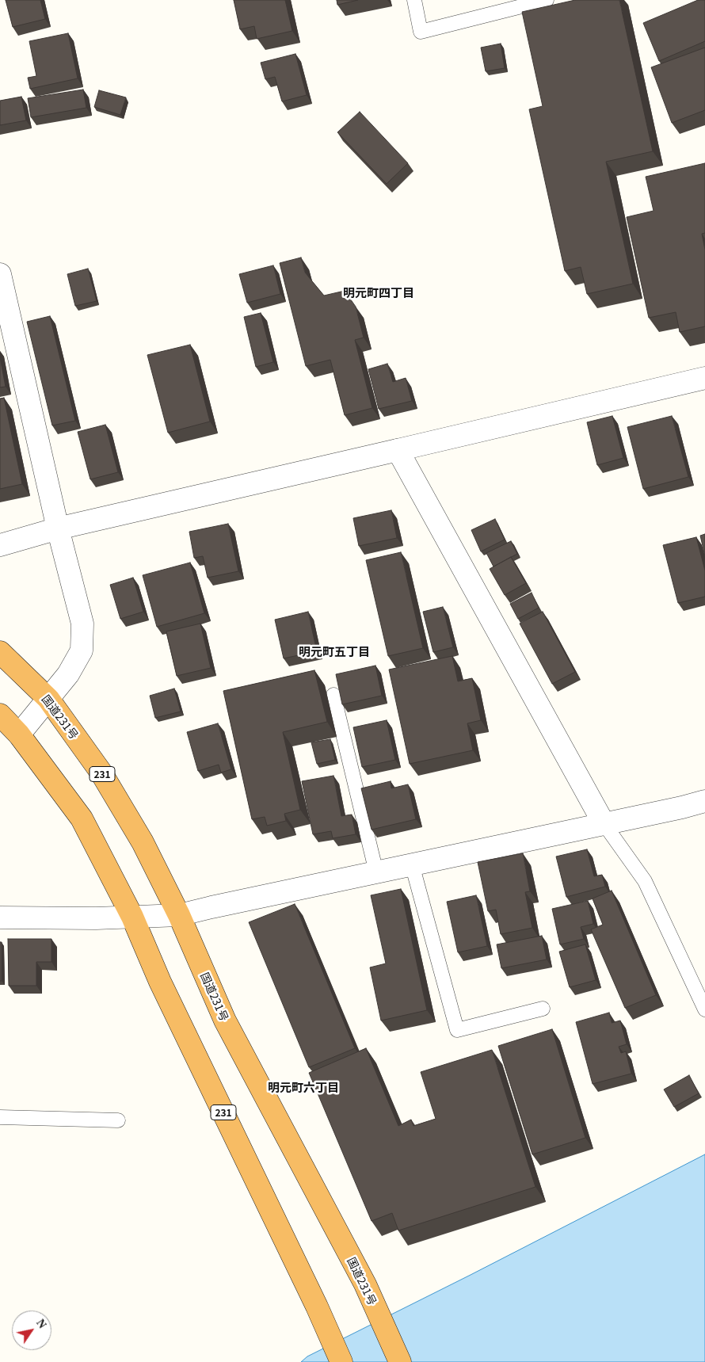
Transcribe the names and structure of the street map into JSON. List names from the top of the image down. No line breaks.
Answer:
{"streets":{"highway":["国道231号","231"]},"districts":["明元町四丁目","明元町五丁目","明元町六丁目"],"north":"top right"}
